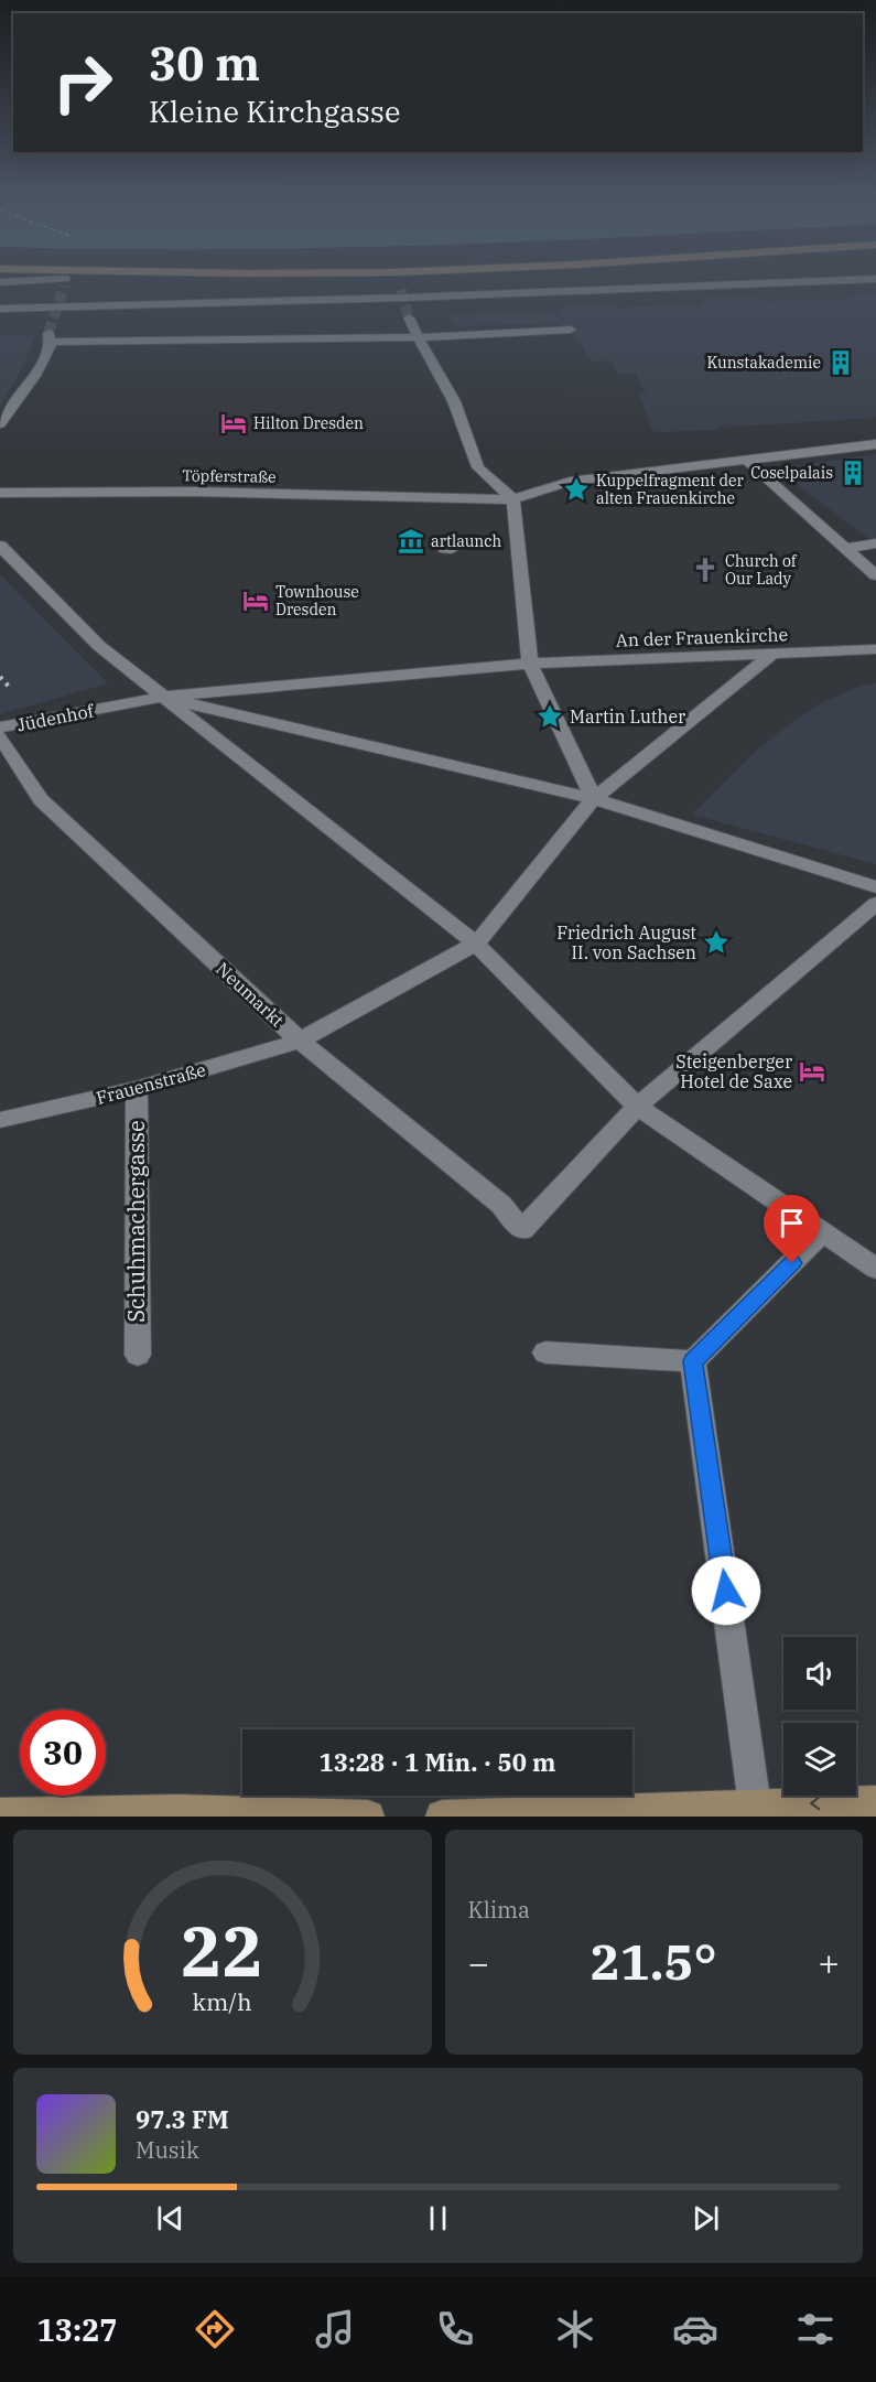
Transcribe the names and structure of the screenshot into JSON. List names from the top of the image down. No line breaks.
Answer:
{"streets":{"street":["Töpferstraße","An der Frauenkirche","Jüdenhof","Neumarkt","Frauenstraße","Schuhmachergasse"]},"crossings":[["An der Frauenkirche","Jüdenhof"],["Neumarkt","Frauenstraße"],["Frauenstraße","Schuhmachergasse"]],"places":{"building":["Kunstakademie","Coselpalais"],"hotel":["Hilton Dresden","Townhouse Dresden","Steigenberger Hotel de Saxe"],"place":["Kuppelfragment der alten Frauenkirche","Martin Luther","Friedrich August II. von Sachsen"],"museum":["artlaunch"],"church":["Church of Our Lady"]},"page":{"turn":["30 m","Kleine Kirchgasse"],"limit":"30","trip":"13:28 · 1 Min. · 50 m","tile":"Klima","heat":["−","21.5°","+"],"song":["97.3 FM","Musik"],"tabs":"13:27","gauge":["22","km/h"]}}
